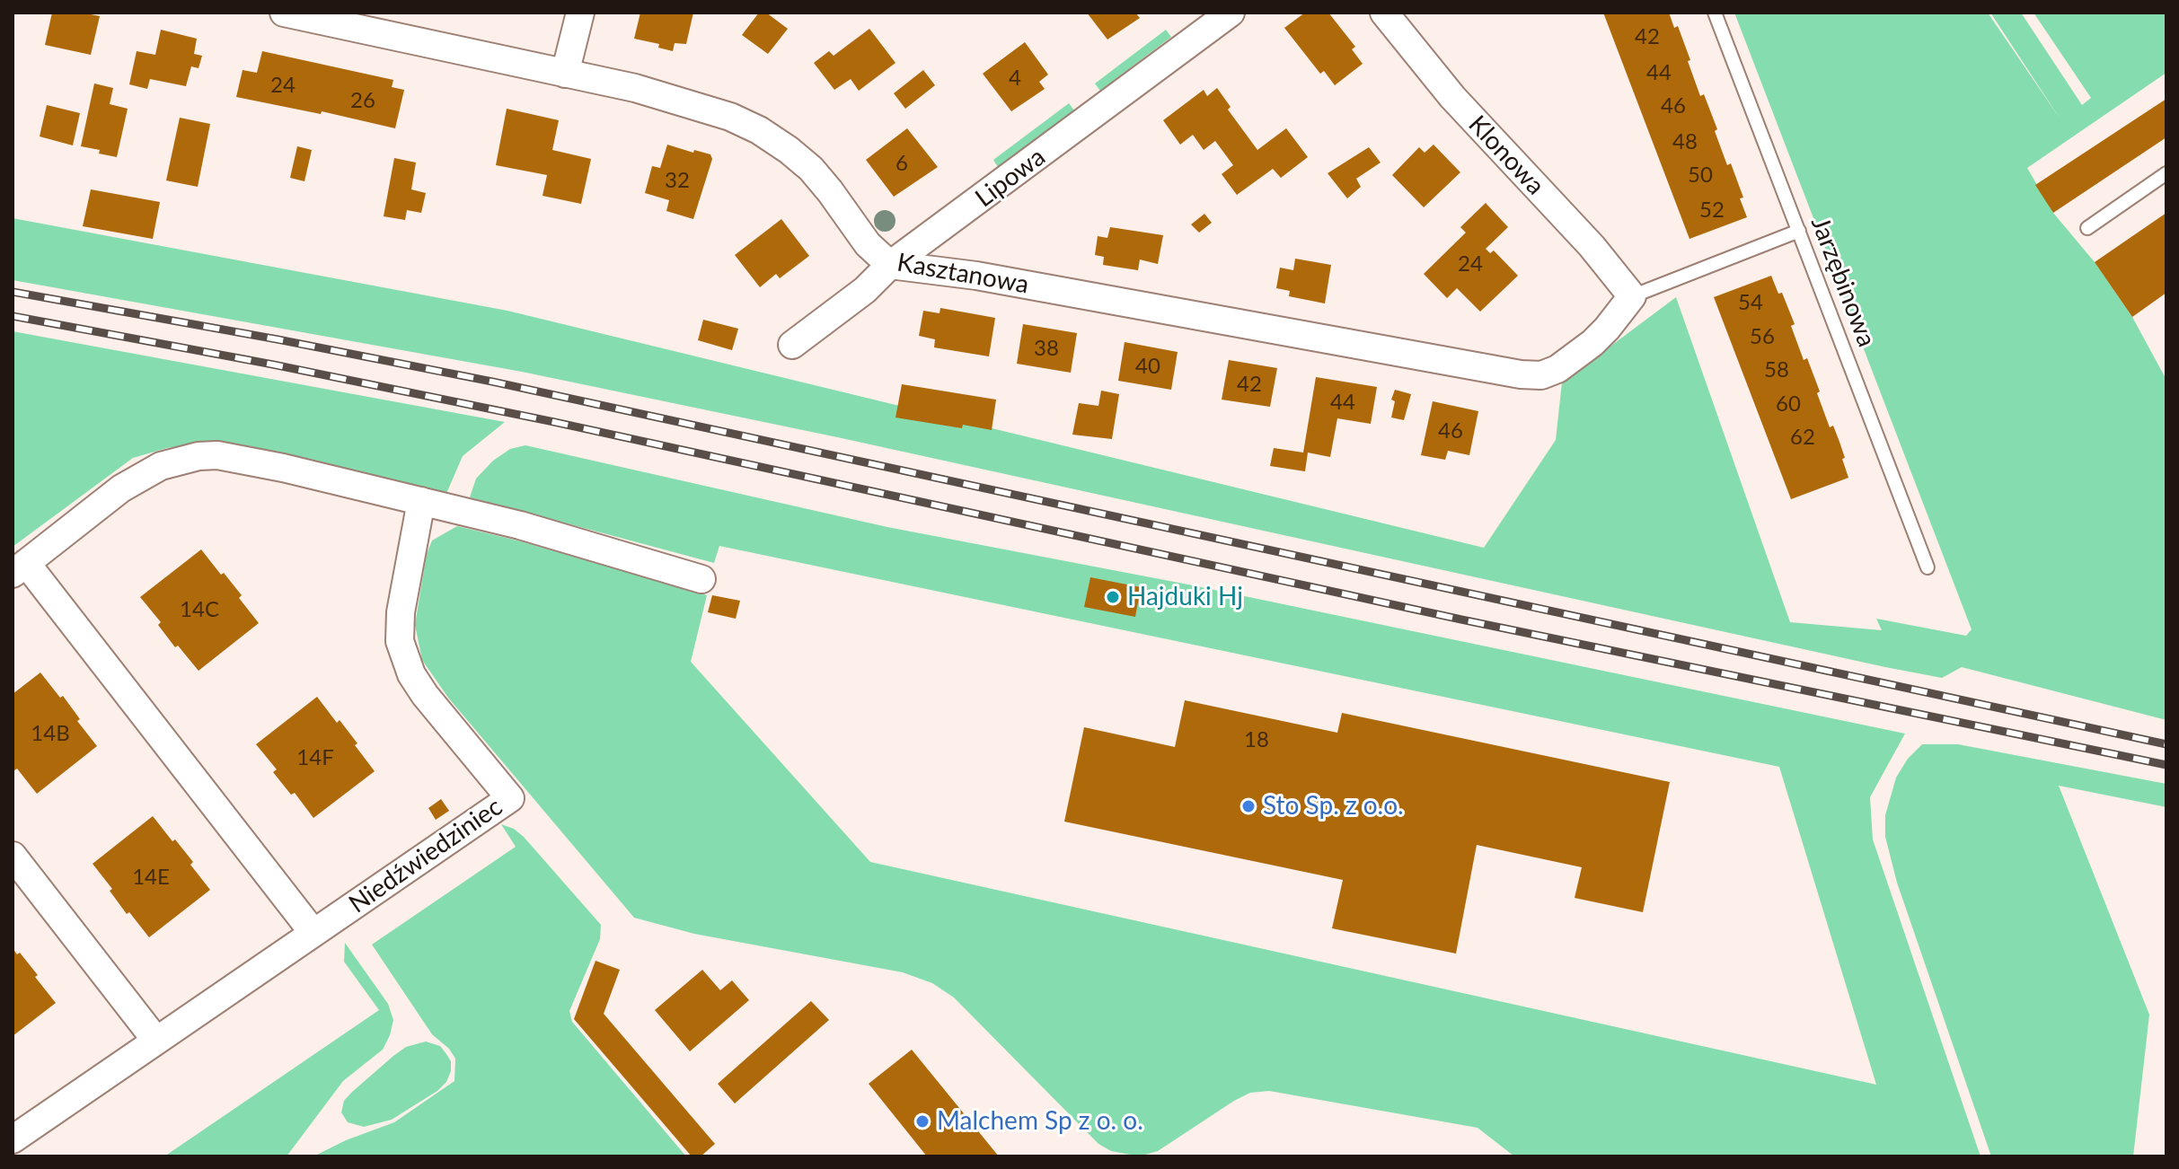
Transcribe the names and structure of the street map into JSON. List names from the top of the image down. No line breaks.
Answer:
{"streets":{"street":["Klonowa","Lipowa","Kasztanowa","Niedźwiedziniec"],"lane":["Jarzębinowa"]},"crossings":[["Klonowa","Kasztanowa"],["Lipowa","Kasztanowa"]],"places":["Hajduki Hj","Sto Sp. z o.o.","Malchem Sp z o. o."],"house_numbers":["42","44","4","24","26","46","48","6","50","32","52","24","54","56","38","40","58","42","44","60","46","62","14C","14B","18","14F","14E"]}
